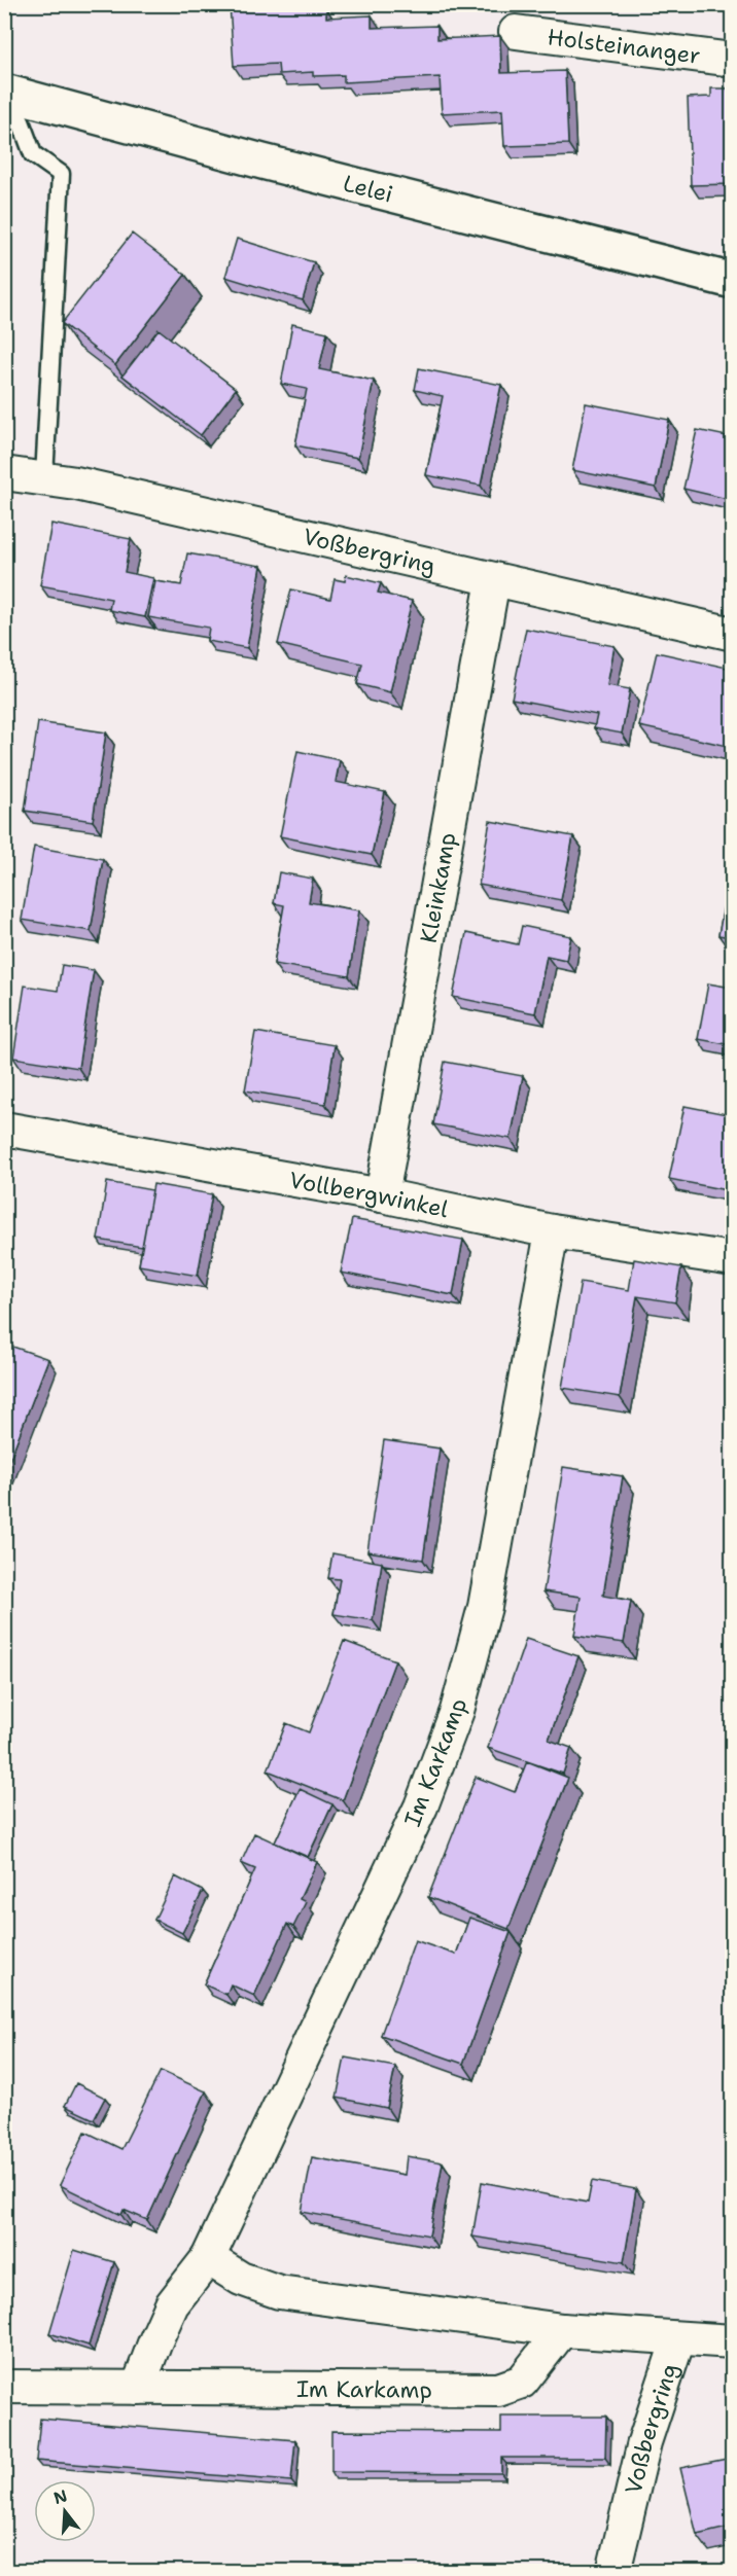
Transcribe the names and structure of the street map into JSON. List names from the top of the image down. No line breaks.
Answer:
{"streets":{"street":["Holsteinanger","Lelei","Voßbergring","Kleinkamp","Vollbergwinkel","Im Karkamp"]},"crossings":[["Voßbergring","Kleinkamp"],["Kleinkamp","Vollbergwinkel"],["Vollbergwinkel","Im Karkamp"]],"north":"top"}
